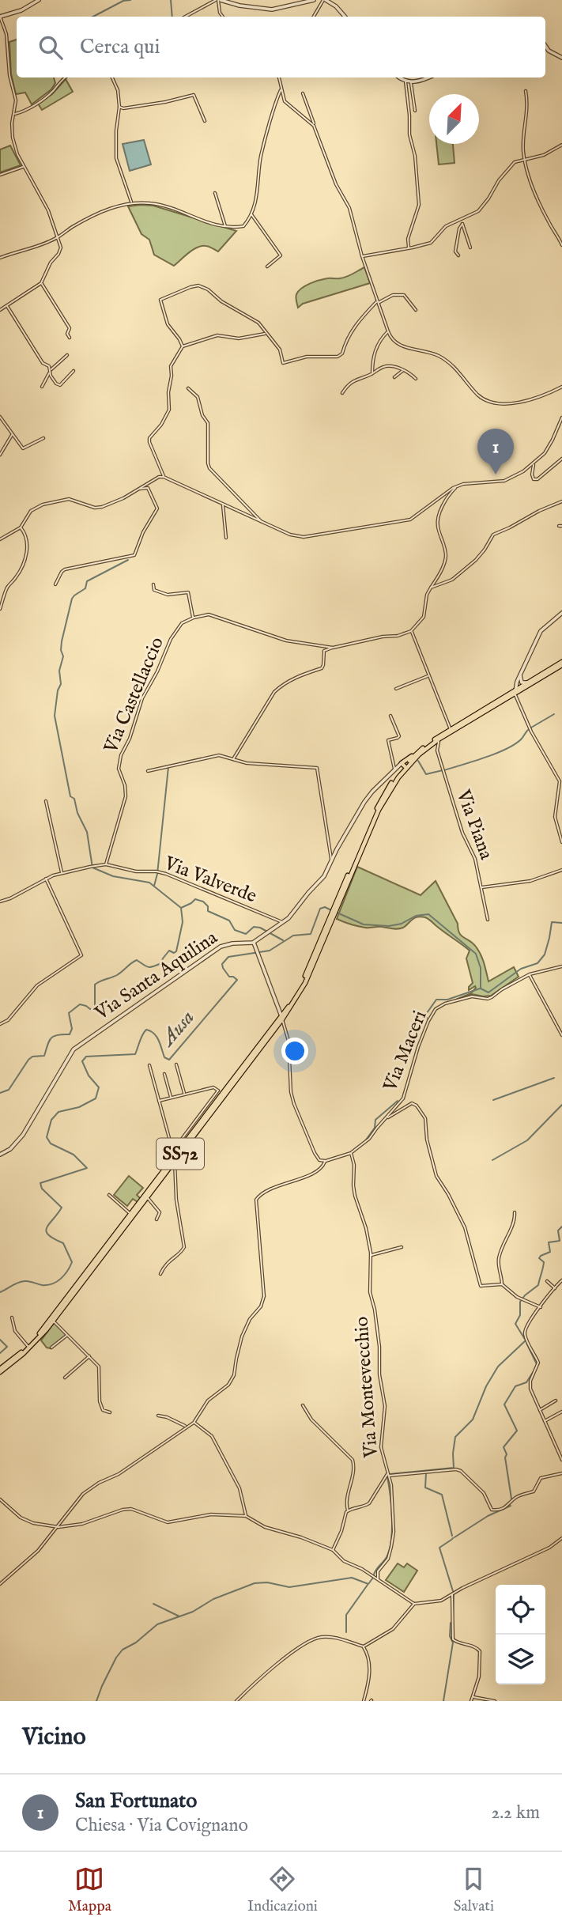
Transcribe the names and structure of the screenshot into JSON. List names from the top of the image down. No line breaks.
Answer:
{"streets":{"main road":["SS72"],"street":["Via Castellaccio","Via Piana","Via Valverde","Via Santa Aquilina","Via Maceri","Via Montevecchio"]},"crossings":[["Via Castellaccio","Via Valverde"],["Via Piana","SS72"],["Via Valverde","Via Santa Aquilina"],["Via Santa Aquilina","SS72"],["Via Maceri","Via Montevecchio"]],"water":["Ausa"],"north":"top right","page":{"search":"Cerca qui","pins":"1","heading":"Vicino","list":[{"mark":"1","name":"San Fortunato","note":"Chiesa · Via Covignano","value":"2.2 km"}],"nav":["Mappa","Indicazioni","Salvati"]}}
